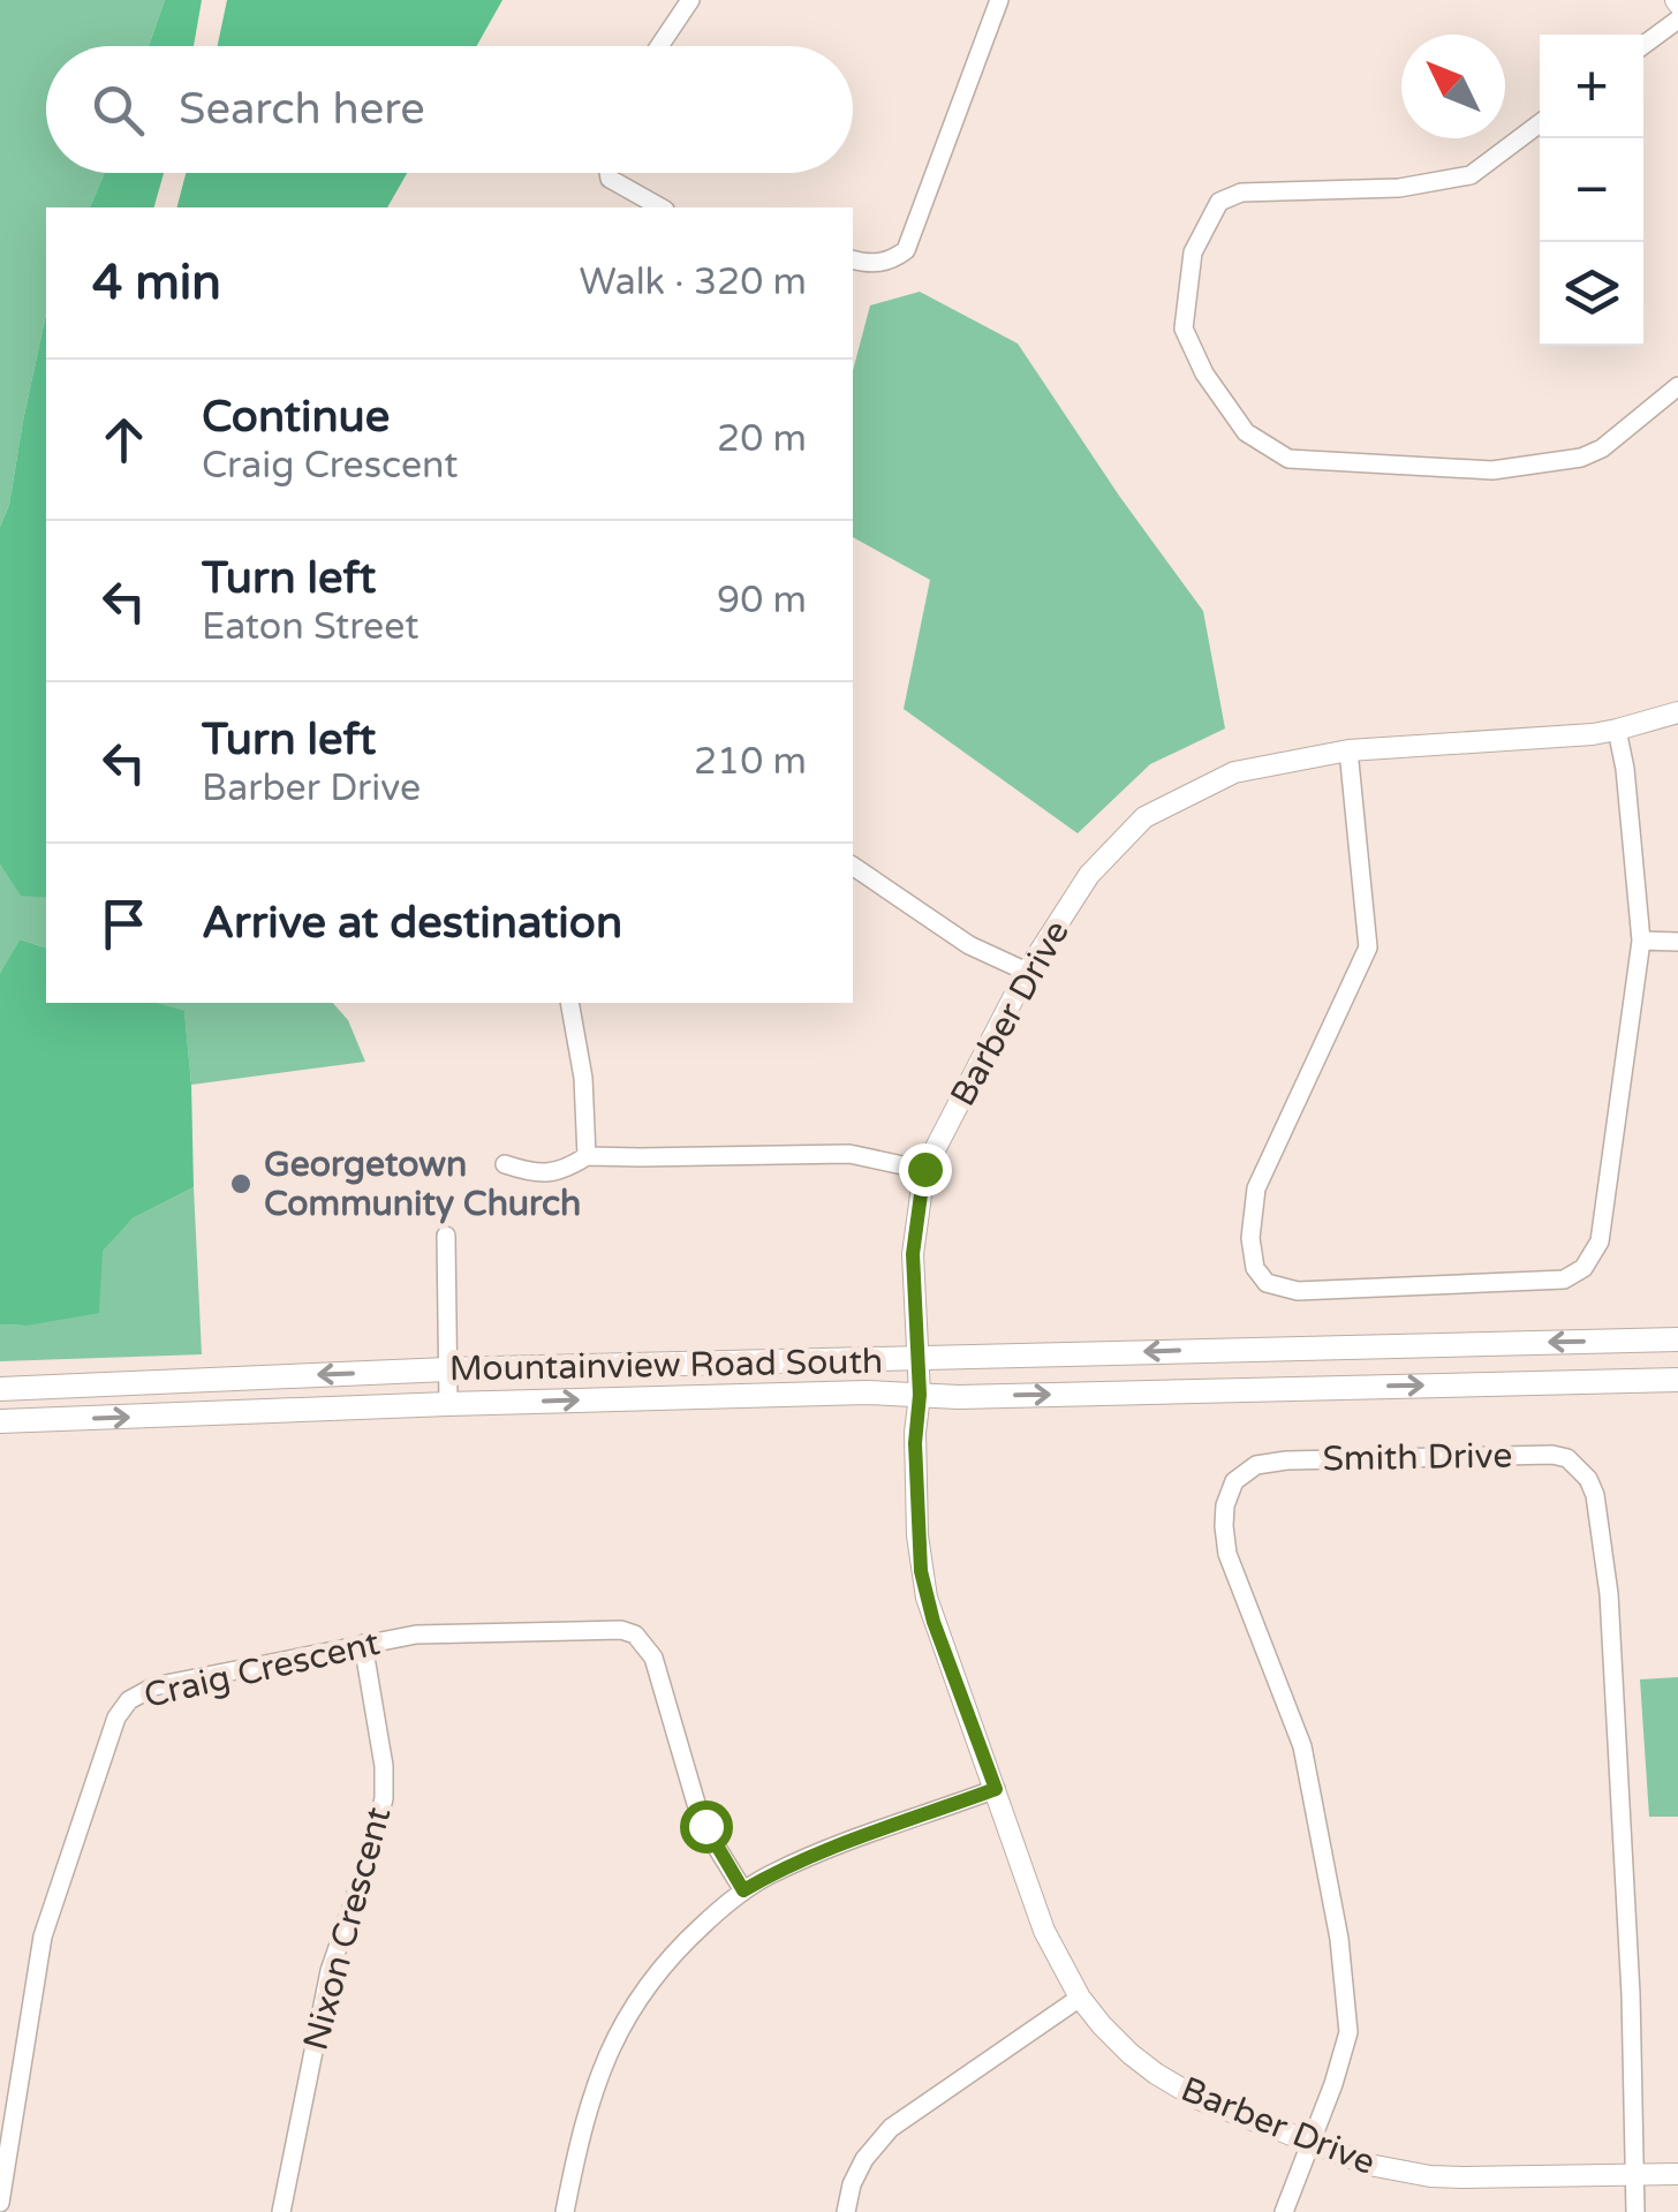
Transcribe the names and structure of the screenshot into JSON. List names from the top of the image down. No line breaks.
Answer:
{"streets":{"main road":["Mountainview Road South"],"street":["Barber Drive","Smith Drive","Craig Crescent","Nixon Crescent"]},"crossings":[["Barber Drive","Mountainview Road South"],["Barber Drive","Smith Drive"],["Craig Crescent","Nixon Crescent"]],"places":["Georgetown Community Church"],"north":"top left","page":{"map_buttons":["+","−"],"search":"Search here","heading":["4 min","Walk · 320 m"],"list":[["Continue","Craig Crescent","20 m"],["Turn left","Eaton Street","90 m"],["Turn left","Barber Drive","210 m"],"Arrive at destination"]}}
